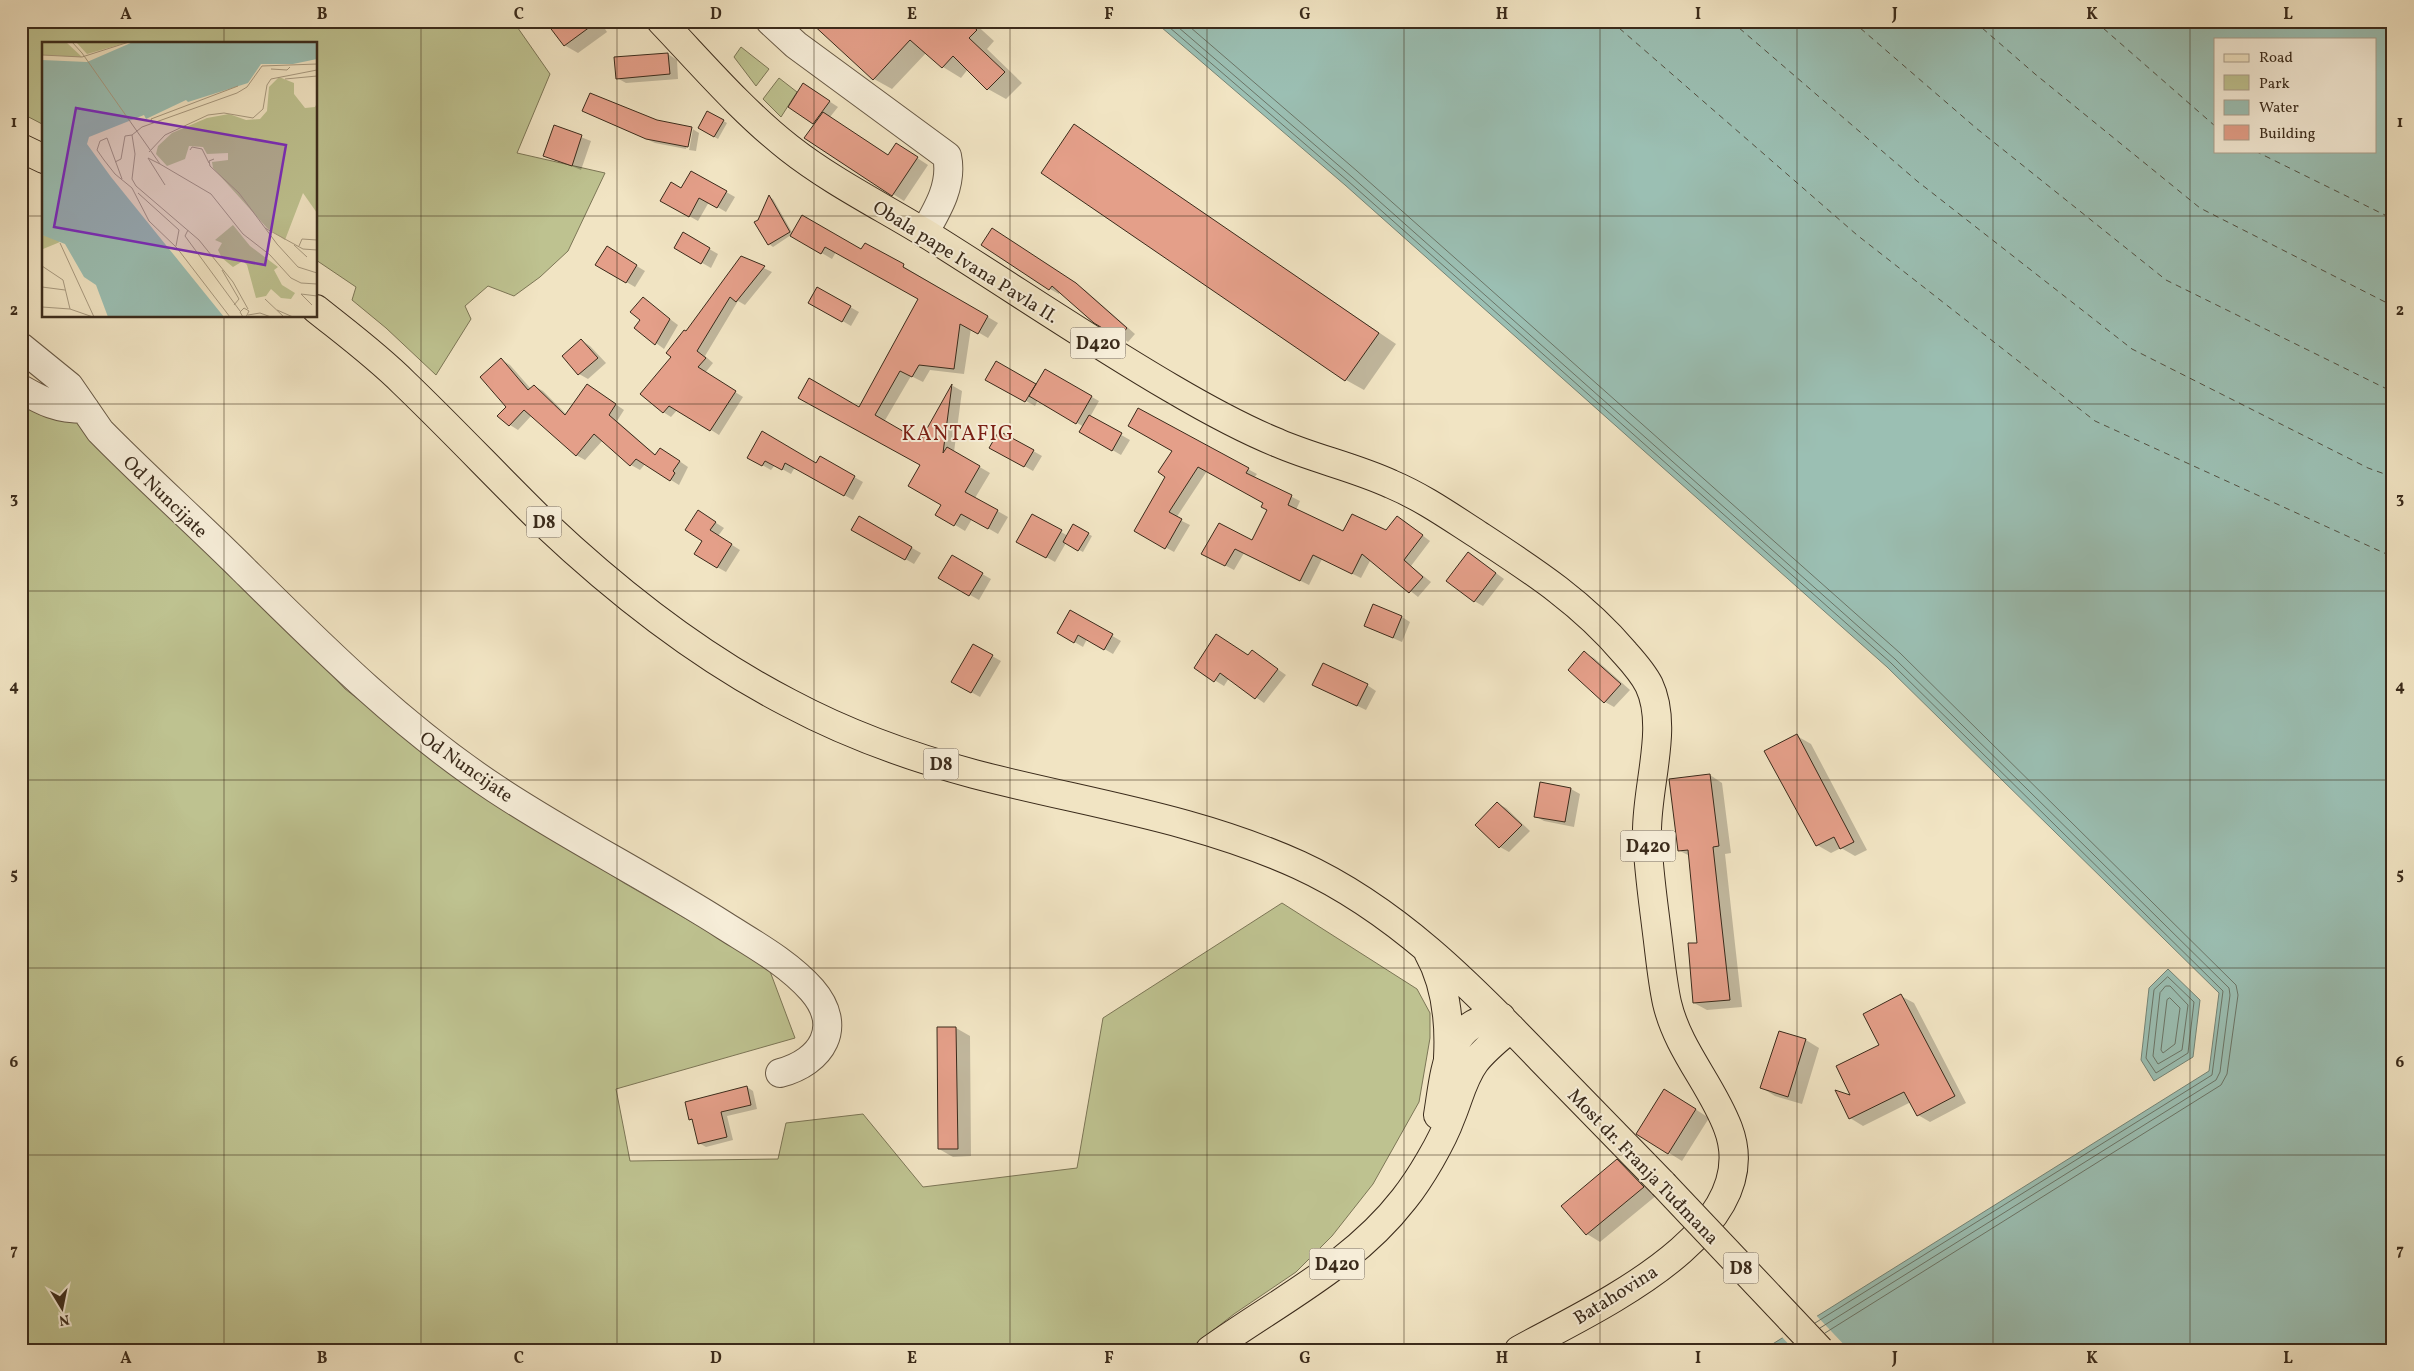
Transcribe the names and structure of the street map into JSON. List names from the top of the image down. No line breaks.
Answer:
{"streets":{"main road":["Obala pape Ivana Pavla II.","D420","D8","Most dr. Franja Tuđmana","Batahovina"],"street":["Od Nuncijate"]},"crossings":[["Obala pape Ivana Pavla II.","Batahovina"],["D420","D8"],["D420","Most dr. Franja Tuđmana"],["D8","Most dr. Franja Tuđmana"]],"districts":["KANTAFIG"],"legend":["Road","Park","Water","Building"],"north":"bottom","grid":{"columns":["A","B","C","D","E","F","G","H","I","J","K","L"],"rows":["1","2","3","4","5","6","7"]}}
